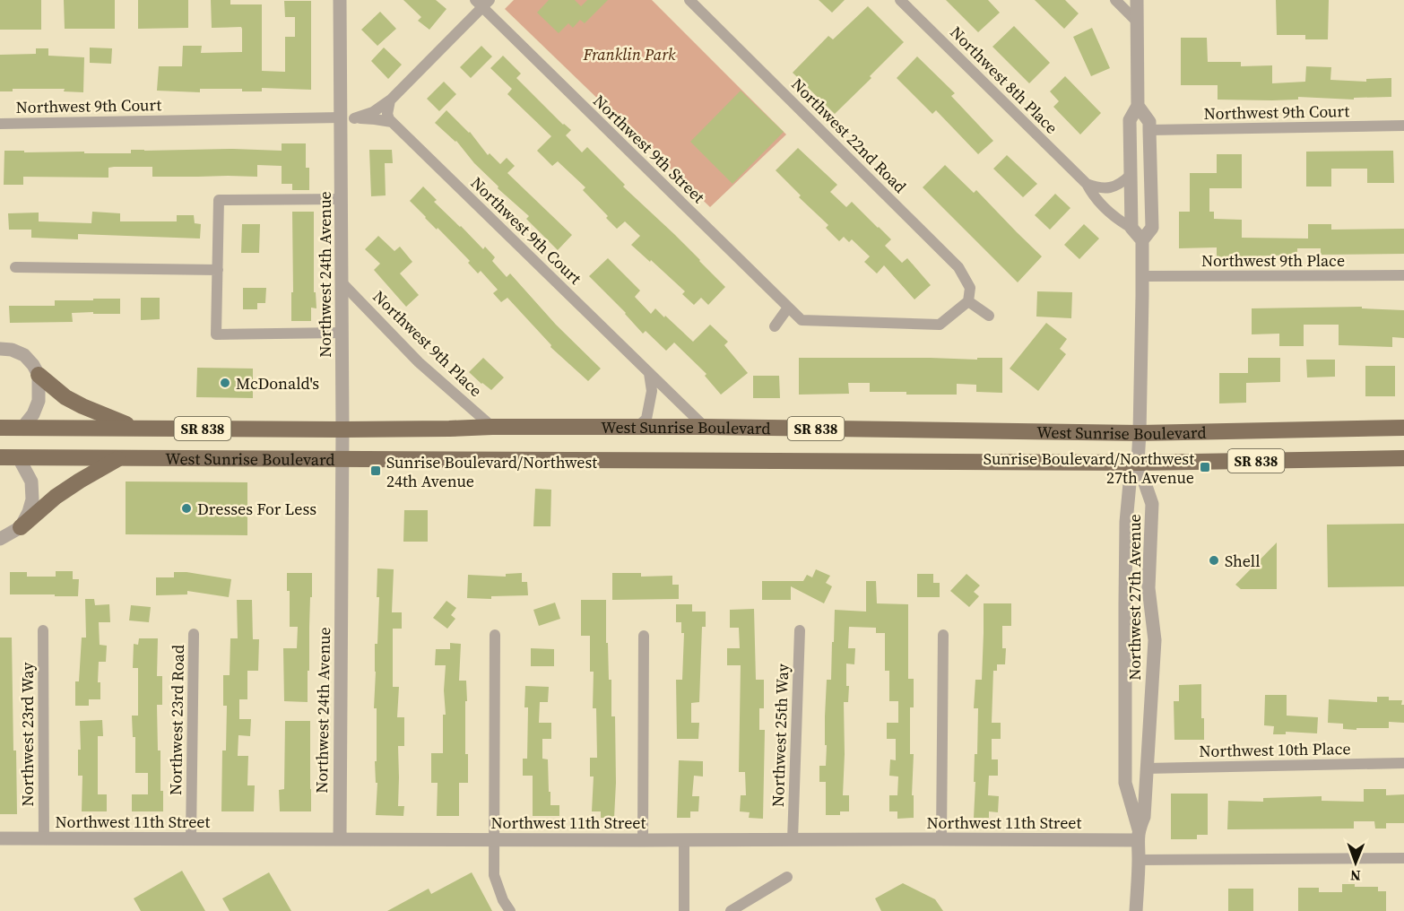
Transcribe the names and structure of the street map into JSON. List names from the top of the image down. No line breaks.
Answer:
{"streets":{"main road":["West Sunrise Boulevard","SR 838"],"street":["Northwest 8th Place","Northwest 9th Court","Northwest 22nd Road","Northwest 9th Street","Northwest 9th Place","Northwest 24th Avenue","Northwest 27th Avenue","Northwest 23rd Road","Northwest 23rd Way","Northwest 25th Way","Northwest 10th Place","Northwest 11th Street"]},"crossings":[["Northwest 8th Place","Northwest 27th Avenue"],["Northwest 9th Court","Northwest 9th Street"],["Northwest 9th Court","Northwest 24th Avenue"],["Northwest 9th Court","West Sunrise Boulevard"],["Northwest 9th Court","Northwest 27th Avenue"],["Northwest 22nd Road","Northwest 9th Street"],["Northwest 9th Place","Northwest 24th Avenue"],["Northwest 9th Place","West Sunrise Boulevard"],["Northwest 9th Place","Northwest 27th Avenue"],["Northwest 24th Avenue","West Sunrise Boulevard"],["Northwest 24th Avenue","Northwest 11th Street"],["West Sunrise Boulevard","Northwest 27th Avenue"],["Northwest 27th Avenue","Northwest 10th Place"],["Northwest 27th Avenue","Northwest 11th Street"],["Northwest 23rd Road","Northwest 11th Street"],["Northwest 23rd Way","Northwest 11th Street"],["Northwest 25th Way","Northwest 11th Street"]],"parks":["Franklin Park"],"places":{"other":["McDonald's","Dresses For Less","Shell"],"transit":["Sunrise Boulevard/Northwest 27th Avenue","Sunrise Boulevard/Northwest 24th Avenue"]},"north":"bottom"}
